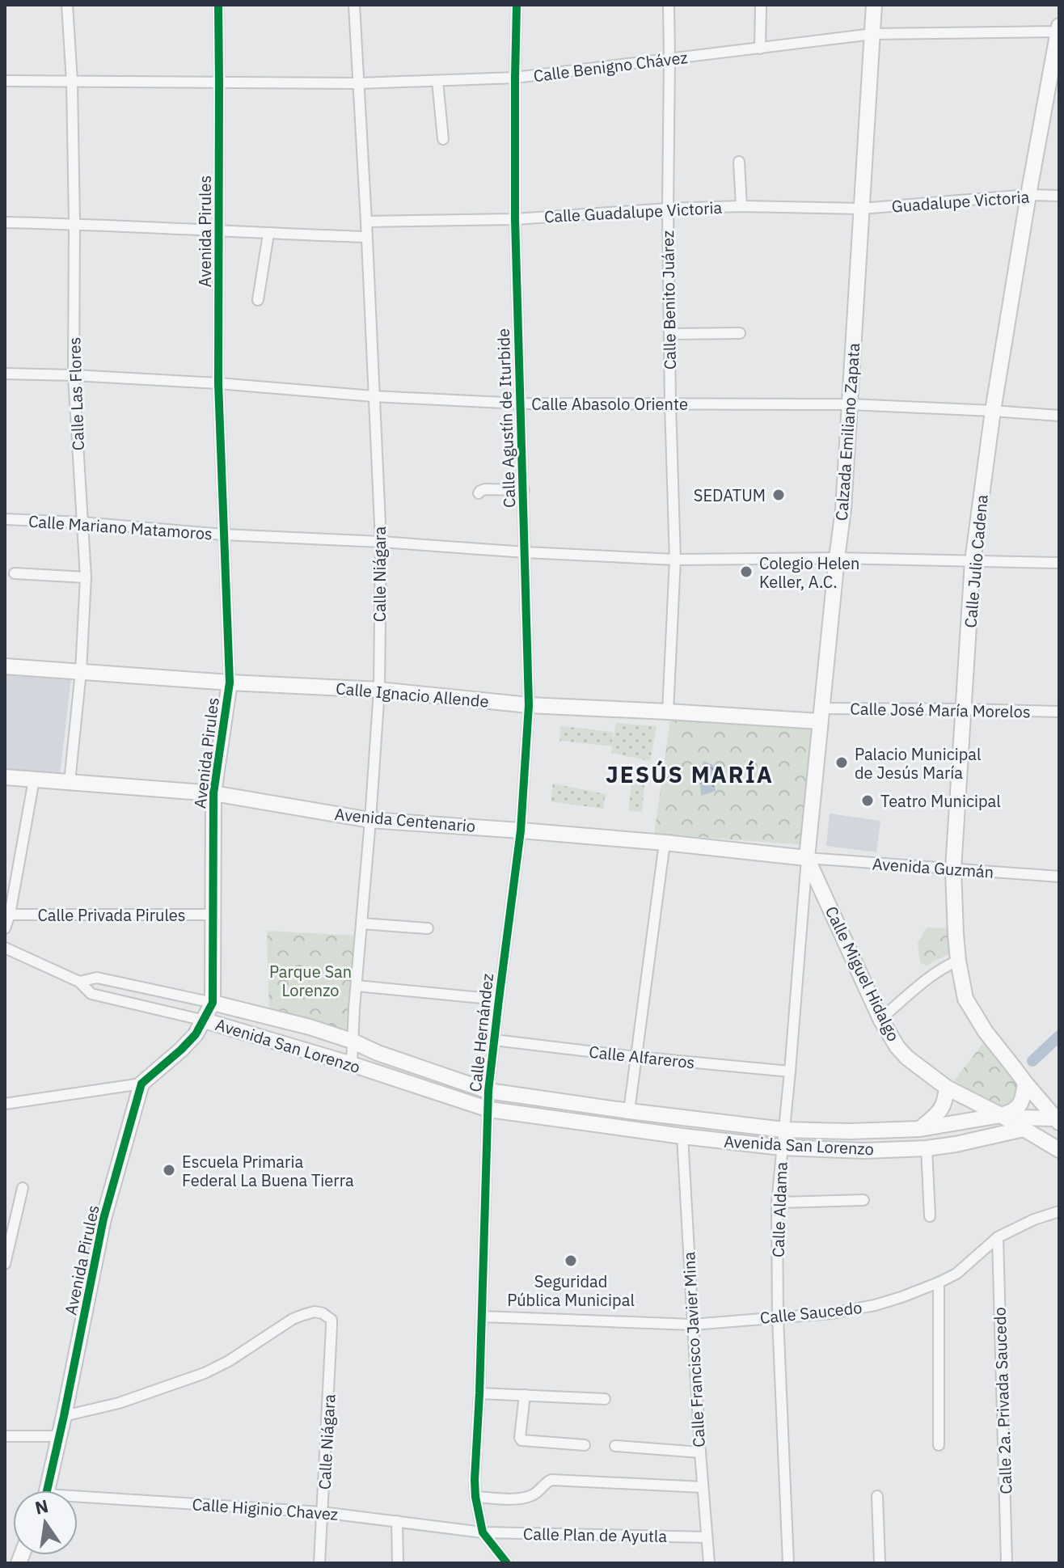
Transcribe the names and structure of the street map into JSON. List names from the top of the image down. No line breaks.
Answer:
{"streets":{"street":["Calle Benigno Chávez","Guadalupe Victoria","Calle Guadalupe Victoria","Avenida Pirules","Calle Benito Juárez","Calle Las Flores","Calle Abasolo Oriente","Calle Agustín de Iturbide","Calzada Emiliano Zapata","Calle Mariano Matamoros","Calle Julio Cadena","Calle Niágara","Calle Ignacio Allende","Calle José María Morelos","Avenida Centenario","Avenida Guzmán","Calle Privada Pirules","Calle Miguel Hidalgo","Calle Hernández","Avenida San Lorenzo","Calle Alfareros","Calle Aldama","Calle Saucedo","Calle Francisco Javier Mina","Calle 2a. Privada Saucedo","Calle Higinio Chavez","Calle Plan de Ayutla"]},"crossings":[["Calle Benigno Chávez","Avenida Pirules"],["Calle Benigno Chávez","Calle Benito Juárez"],["Calle Benigno Chávez","Calle Las Flores"],["Calle Benigno Chávez","Calle Agustín de Iturbide"],["Calle Benigno Chávez","Calzada Emiliano Zapata"],["Calle Benigno Chávez","Calle Julio Cadena"],["Calle Benigno Chávez","Calle Niágara"],["Guadalupe Victoria","Calle Guadalupe Victoria"],["Guadalupe Victoria","Calzada Emiliano Zapata"],["Guadalupe Victoria","Calle Julio Cadena"],["Calle Guadalupe Victoria","Calle Benito Juárez"],["Calle Guadalupe Victoria","Calle Agustín de Iturbide"],["Calle Guadalupe Victoria","Calzada Emiliano Zapata"],["Calle Guadalupe Victoria","Calle Niágara"],["Avenida Pirules","Calle Abasolo Oriente"],["Avenida Pirules","Calle Mariano Matamoros"],["Avenida Pirules","Calle Niágara"],["Avenida Pirules","Calle Ignacio Allende"],["Avenida Pirules","Avenida Centenario"],["Avenida Pirules","Calle Privada Pirules"],["Avenida Pirules","Avenida San Lorenzo"],["Calle Benito Juárez","Calle Abasolo Oriente"],["Calle Benito Juárez","Calle Mariano Matamoros"],["Calle Benito Juárez","Calle Ignacio Allende"],["Calle Las Flores","Calle Abasolo Oriente"],["Calle Las Flores","Calle Mariano Matamoros"],["Calle Las Flores","Calle Ignacio Allende"],["Calle Las Flores","Avenida Centenario"],["Calle Abasolo Oriente","Calle Agustín de Iturbide"],["Calle Abasolo Oriente","Calzada Emiliano Zapata"],["Calle Abasolo Oriente","Calle Julio Cadena"],["Calle Abasolo Oriente","Calle Niágara"],["Calle Agustín de Iturbide","Calle Mariano Matamoros"],["Calle Agustín de Iturbide","Calle Ignacio Allende"],["Calle Agustín de Iturbide","Avenida Centenario"],["Calle Agustín de Iturbide","Calle Hernández"],["Calzada Emiliano Zapata","Calle Mariano Matamoros"],["Calzada Emiliano Zapata","Calle Ignacio Allende"],["Calzada Emiliano Zapata","Calle José María Morelos"],["Calzada Emiliano Zapata","Avenida Centenario"],["Calzada Emiliano Zapata","Avenida Guzmán"],["Calzada Emiliano Zapata","Calle Miguel Hidalgo"],["Calzada Emiliano Zapata","Calle Aldama"],["Calle Mariano Matamoros","Calle Julio Cadena"],["Calle Mariano Matamoros","Calle Niágara"],["Calle Julio Cadena","Calle José María Morelos"],["Calle Julio Cadena","Avenida Guzmán"],["Calle Julio Cadena","Avenida San Lorenzo"],["Calle Niágara","Calle Ignacio Allende"],["Calle Niágara","Avenida Centenario"],["Calle Niágara","Avenida San Lorenzo"],["Calle Niágara","Calle Higinio Chavez"],["Calle Ignacio Allende","Calle José María Morelos"],["Avenida Centenario","Avenida Guzmán"],["Avenida Centenario","Calle Miguel Hidalgo"],["Avenida Centenario","Calle Hernández"],["Avenida Centenario","Calle Aldama"],["Avenida Guzmán","Calle Miguel Hidalgo"],["Avenida Guzmán","Calle Aldama"],["Calle Miguel Hidalgo","Avenida San Lorenzo"],["Calle Miguel Hidalgo","Calle Aldama"],["Calle Hernández","Avenida San Lorenzo"],["Calle Hernández","Calle Alfareros"],["Calle Hernández","Calle Saucedo"],["Calle Hernández","Calle Higinio Chavez"],["Calle Hernández","Calle Plan de Ayutla"],["Avenida San Lorenzo","Calle Aldama"],["Avenida San Lorenzo","Calle Francisco Javier Mina"],["Calle Alfareros","Calle Aldama"],["Calle Aldama","Calle Saucedo"],["Calle Saucedo","Calle Francisco Javier Mina"],["Calle Saucedo","Calle 2a. Privada Saucedo"],["Calle Francisco Javier Mina","Calle Plan de Ayutla"],["Calle Higinio Chavez","Calle Plan de Ayutla"]],"districts":["JESÚS MARÍA"],"parks":["Parque San Lorenzo"],"places":["SEDATUM","Colegio Helen Keller, A.C.","Palacio Municipal de Jesús María","Teatro Municipal","Escuela Primaria Federal La Buena Tierra","Seguridad Pública Municipal"],"north":"top"}
